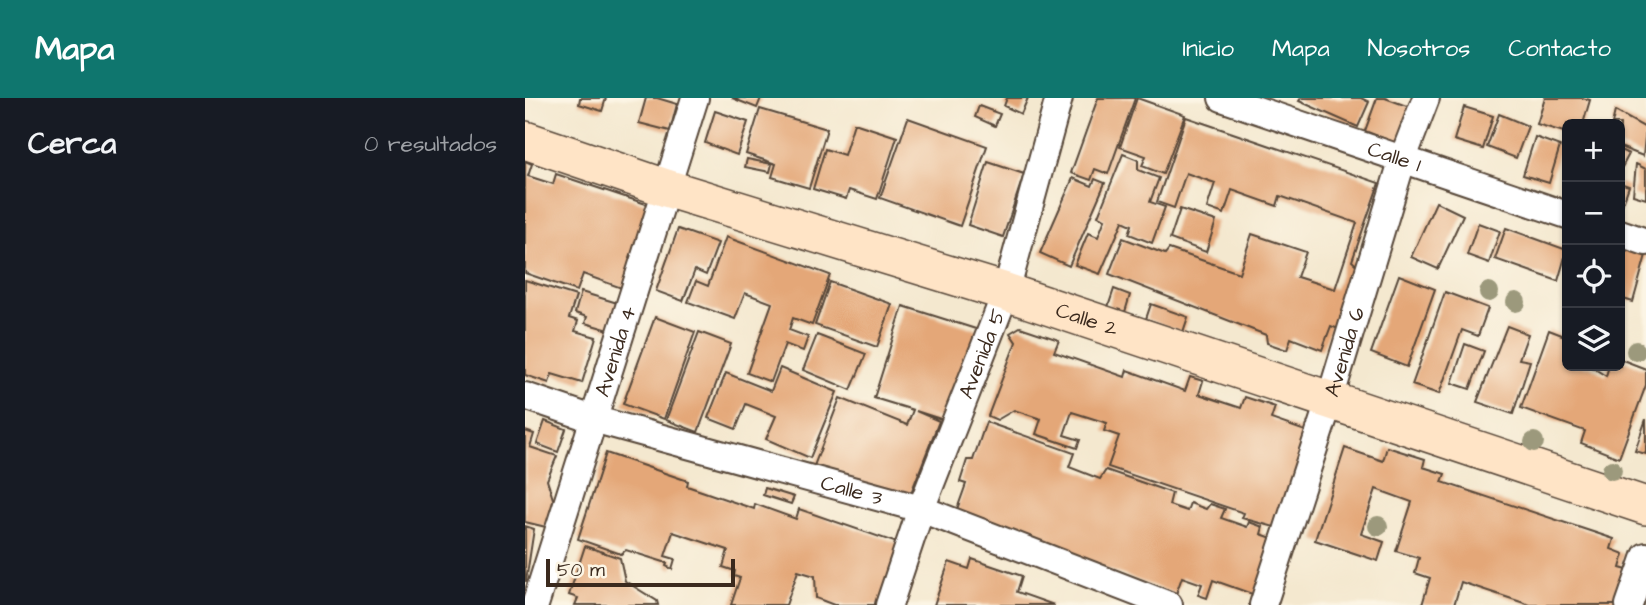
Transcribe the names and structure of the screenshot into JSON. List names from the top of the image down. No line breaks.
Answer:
{"streets":{"main road":["Calle 2"],"street":["Calle 1","Avenida 6","Avenida 4","Avenida 5","Calle 3"]},"crossings":[["Calle 1","Avenida 6"],["Calle 2","Avenida 6"],["Calle 2","Avenida 4"],["Calle 2","Avenida 5"],["Avenida 4","Calle 3"],["Avenida 5","Calle 3"]],"scale_bar":"50 m","page":{"header":"Mapa","nav":["Inicio","Mapa","Nosotros","Contacto"],"heading":["Cerca","0 resultados"],"map_buttons":["+","−"],"scale":"50 m"}}
